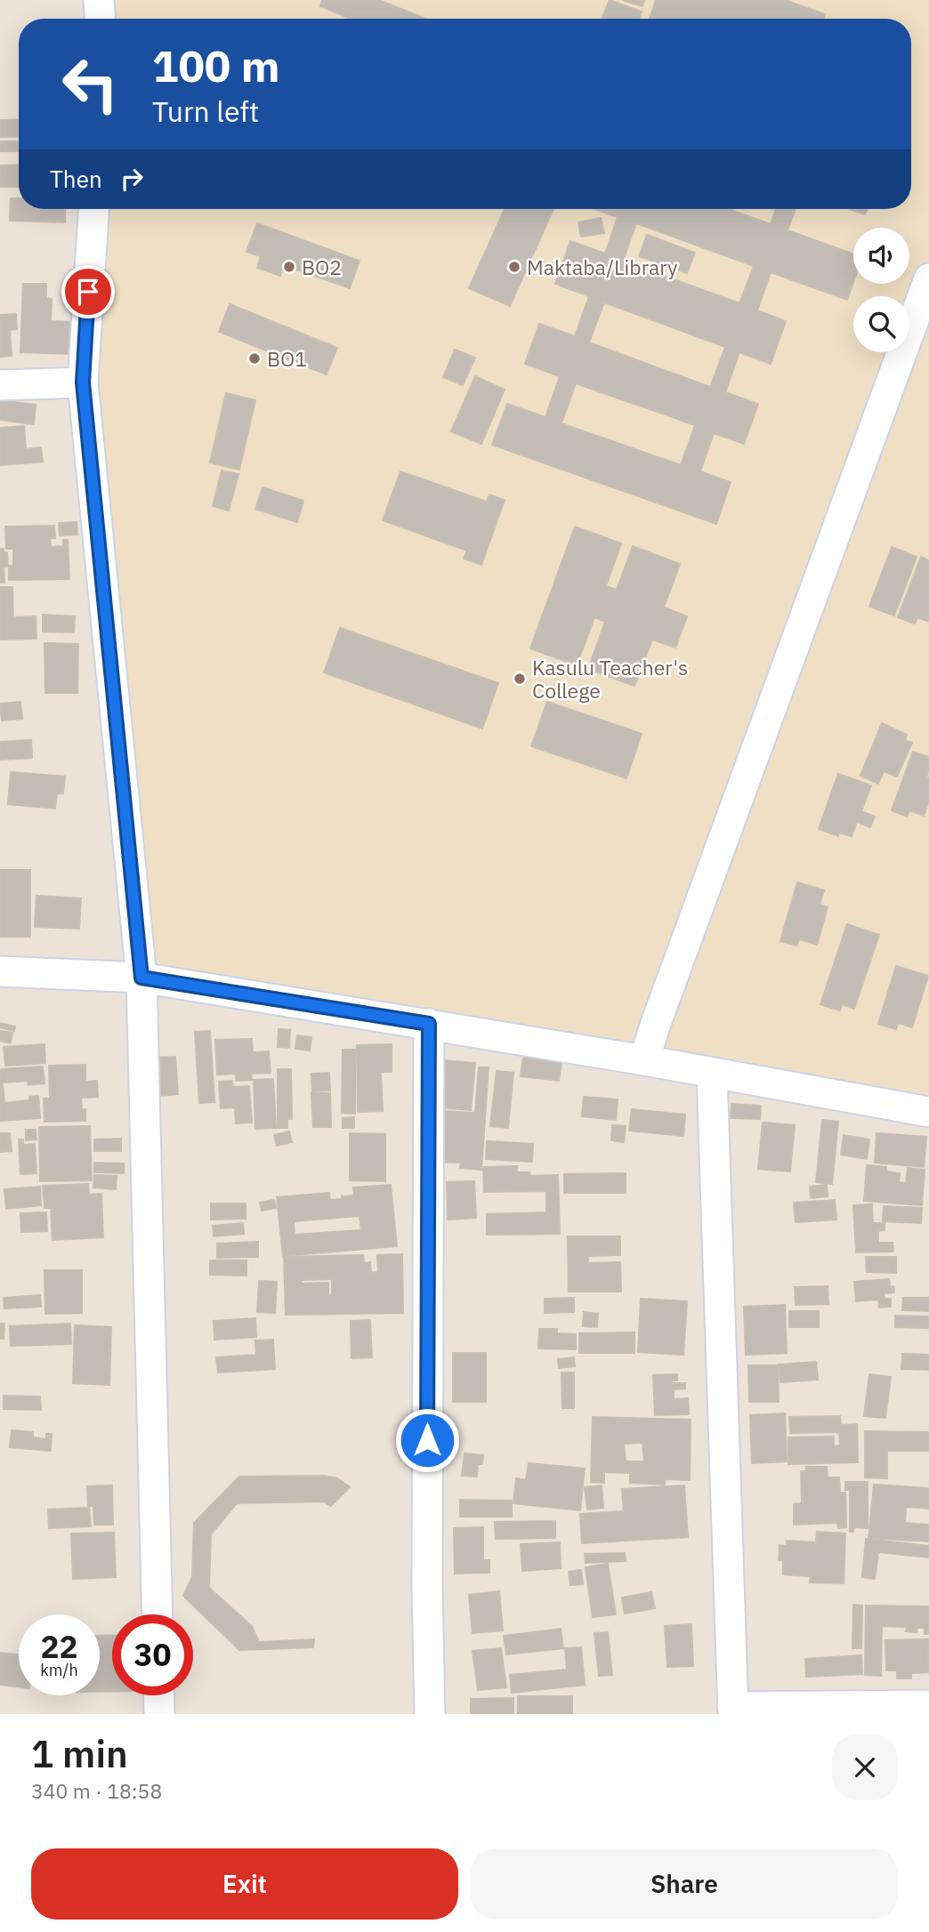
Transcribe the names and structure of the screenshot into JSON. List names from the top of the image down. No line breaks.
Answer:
{"places":["BO2","Maktaba/Library","BO1","Kasulu Teacher's College"],"page":{"turn":["100 m","Turn left"],"then":"Then","speed":"22 km/h","limit":"30","heading":["1 min","340 m · 18:58"],"buttons":["Exit","Share"]}}
